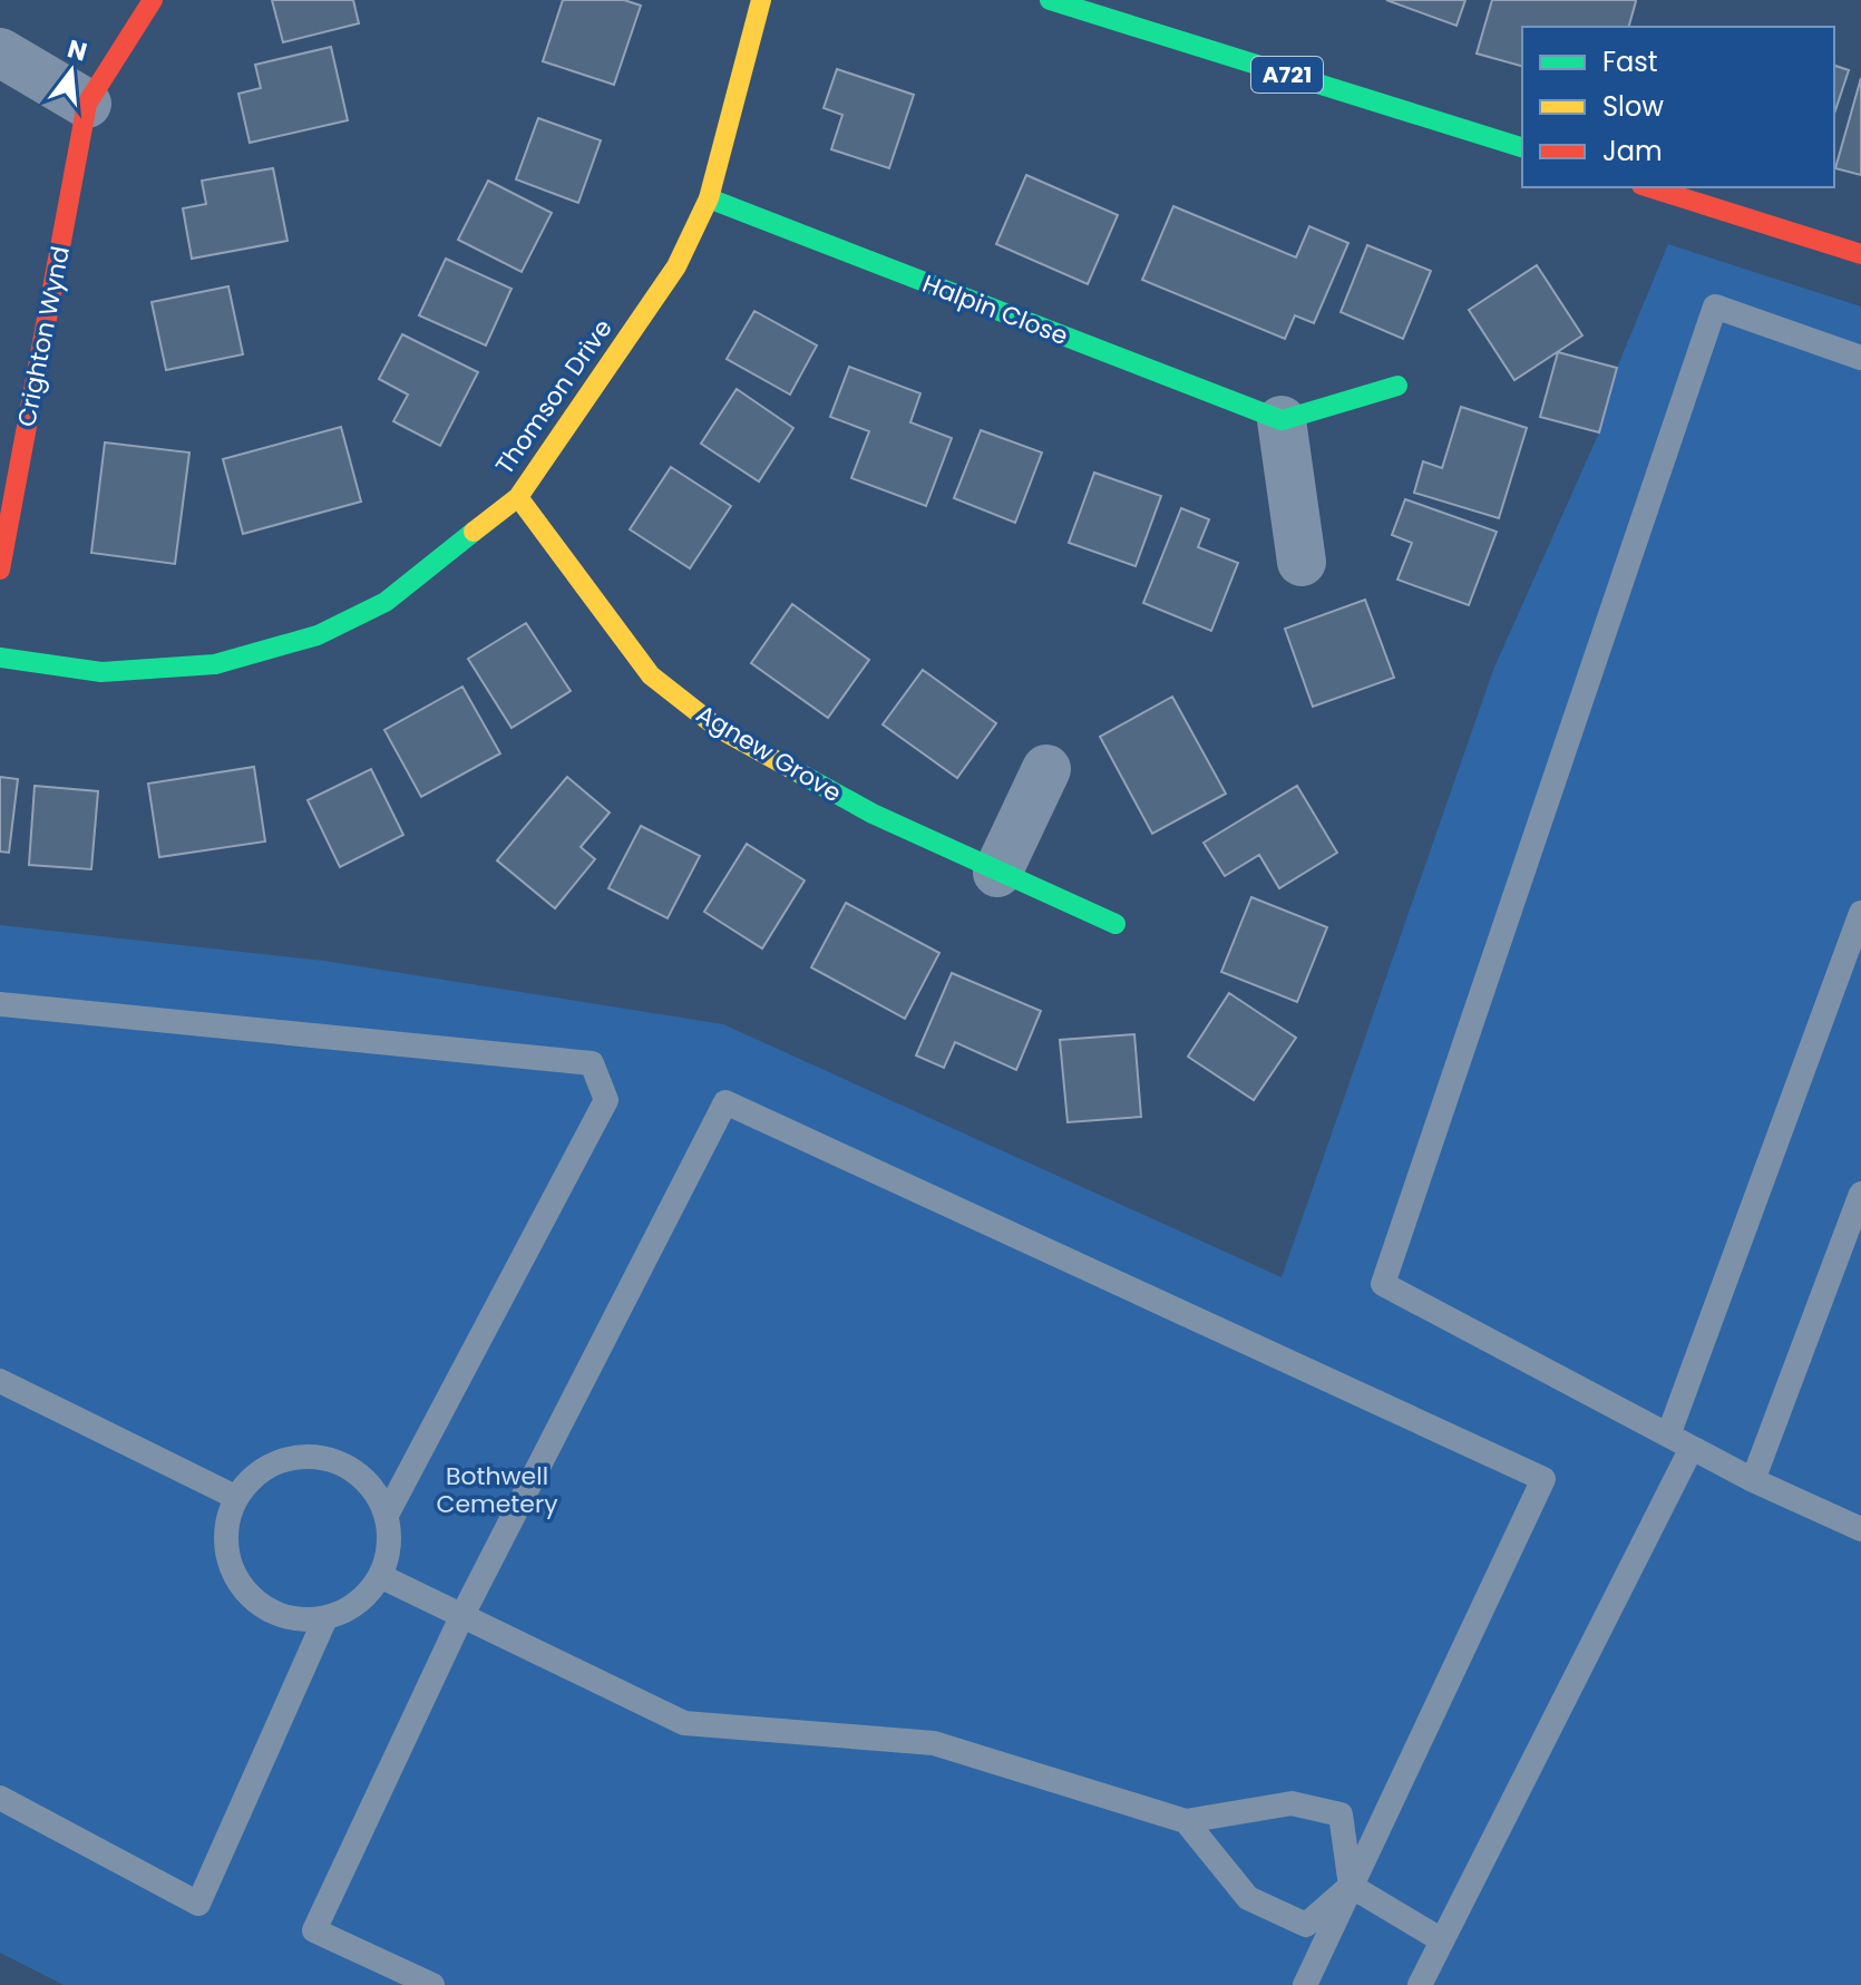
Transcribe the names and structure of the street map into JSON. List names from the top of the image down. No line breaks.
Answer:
{"streets":{"street":["A721","Halpin Close","Crighton Wynd","Thomson Drive","Agnew Grove"]},"crossings":[["Halpin Close","Thomson Drive"],["Thomson Drive","Agnew Grove"]],"parks":["Bothwell Cemetery"],"legend":["Fast","Slow","Jam"],"north":"top"}
